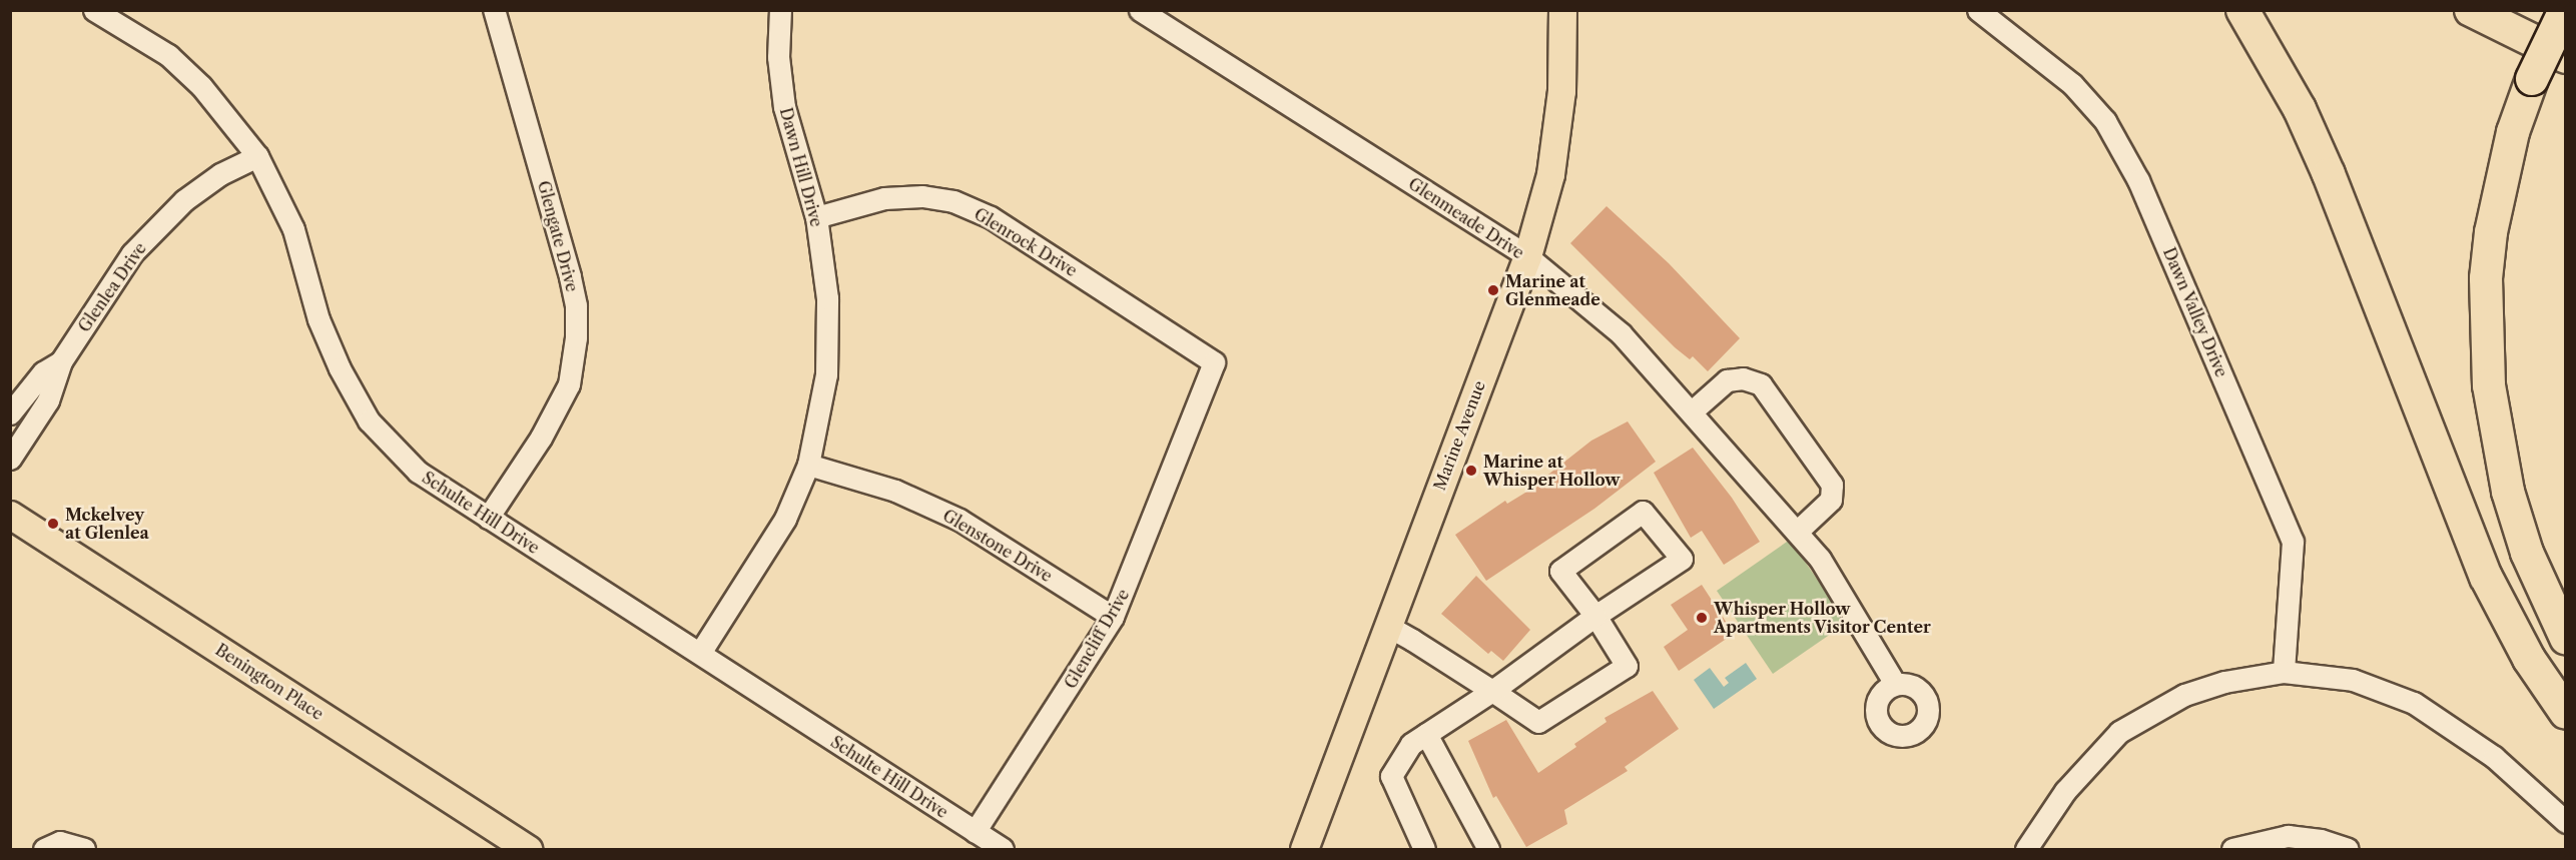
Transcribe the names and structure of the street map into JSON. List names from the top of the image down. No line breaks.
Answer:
{"streets":{"main road":["Marine Avenue","Benington Place"],"street":["Dawn Hill Drive","Glenmeade Drive","Glengate Drive","Glenrock Drive","Glenlea Drive","Dawn Valley Drive","Schulte Hill Drive","Glenstone Drive","Glencliff Drive"]},"crossings":[["Dawn Hill Drive","Glenrock Drive"],["Dawn Hill Drive","Schulte Hill Drive"],["Dawn Hill Drive","Glenstone Drive"],["Glenmeade Drive","Marine Avenue"],["Glengate Drive","Schulte Hill Drive"],["Glenrock Drive","Glencliff Drive"],["Glenlea Drive","Schulte Hill Drive"],["Schulte Hill Drive","Glencliff Drive"],["Glenstone Drive","Glencliff Drive"]],"places":["Marine at Glenmeade","Marine at Whisper Hollow","Mckelvey at Glenlea","Whisper Hollow Apartments Visitor Center"]}
